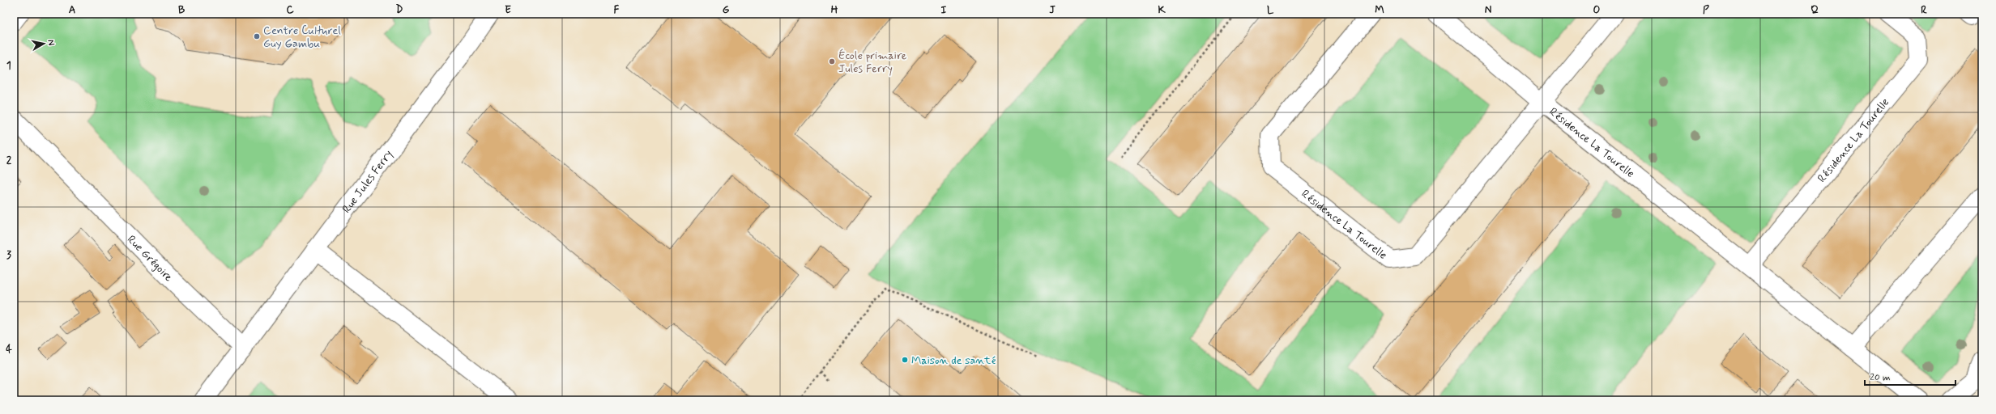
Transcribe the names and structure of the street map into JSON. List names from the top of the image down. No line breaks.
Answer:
{"streets":{"street":["Résidence La Tourelle","Rue Jules Ferry","Rue Grégoire"]},"crossings":[["Rue Jules Ferry","Rue Grégoire"]],"places":["Centre Culturel Guy Gambu","École primaire Jules Ferry","Maison de santé"],"scale_bar":"20 m","north":"right","grid":{"columns":["A","B","C","D","E","F","G","H","I","J","K","L","M","N","O","P","Q","R"],"rows":["1","2","3","4"]}}
